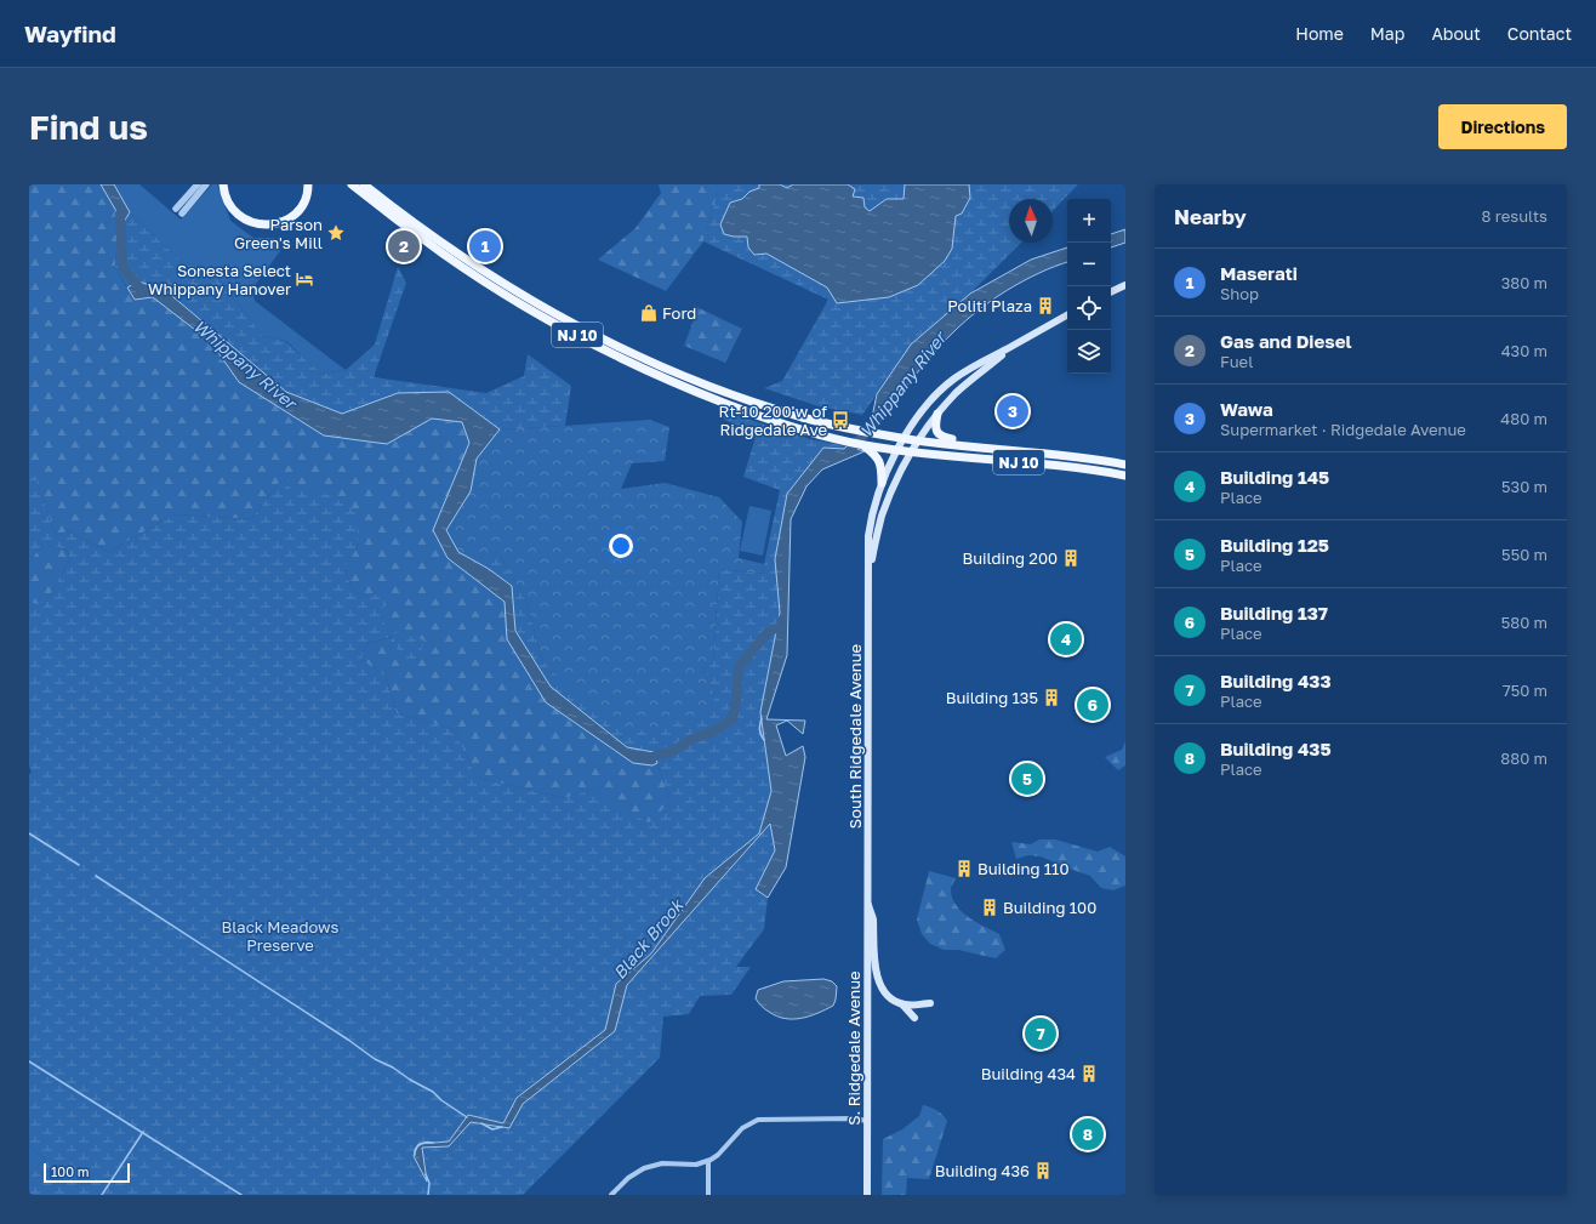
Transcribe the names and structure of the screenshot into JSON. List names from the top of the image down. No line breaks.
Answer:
{"streets":{"main road":["NJ 10","South Ridgedale Avenue","S. Ridgedale Avenue"]},"crossings":[["NJ 10","South Ridgedale Avenue"],["South Ridgedale Avenue","S. Ridgedale Avenue"]],"water":["Whippany River","Black Brook"],"parks":["Black Meadows Preserve"],"places":{"place":["Parson Green's Mill"],"hotel":["Sonesta Select Whippany Hanover"],"building":["Politi Plaza","Building 200","Building 135","Building 110","Building 100","Building 434","Building 436"],"shop":["Ford"],"bus stop":["Rt-10 200'w of Ridgedale Ave"]},"scale_bar":"100 m","north":"top","page":{"header":"Wayfind","nav":["Home","Map","About","Contact"],"buttons":"Directions","title":"Find us","heading":["Nearby","8 results"],"map_buttons":["+","−"],"pins":["1","2","3","4","6","5","7","8"],"list":[{"mark":"1","name":"Maserati","note":"Shop","value":"380 m"},{"mark":"2","name":"Gas and Diesel","note":"Fuel","value":"430 m"},{"mark":"3","name":"Wawa","note":"Supermarket · Ridgedale Avenue","value":"480 m"},{"mark":"4","name":"Building 145","note":"Place","value":"530 m"},{"mark":"5","name":"Building 125","note":"Place","value":"550 m"},{"mark":"6","name":"Building 137","note":"Place","value":"580 m"},{"mark":"7","name":"Building 433","note":"Place","value":"750 m"},{"mark":"8","name":"Building 435","note":"Place","value":"880 m"}],"scale":"100 m"}}
